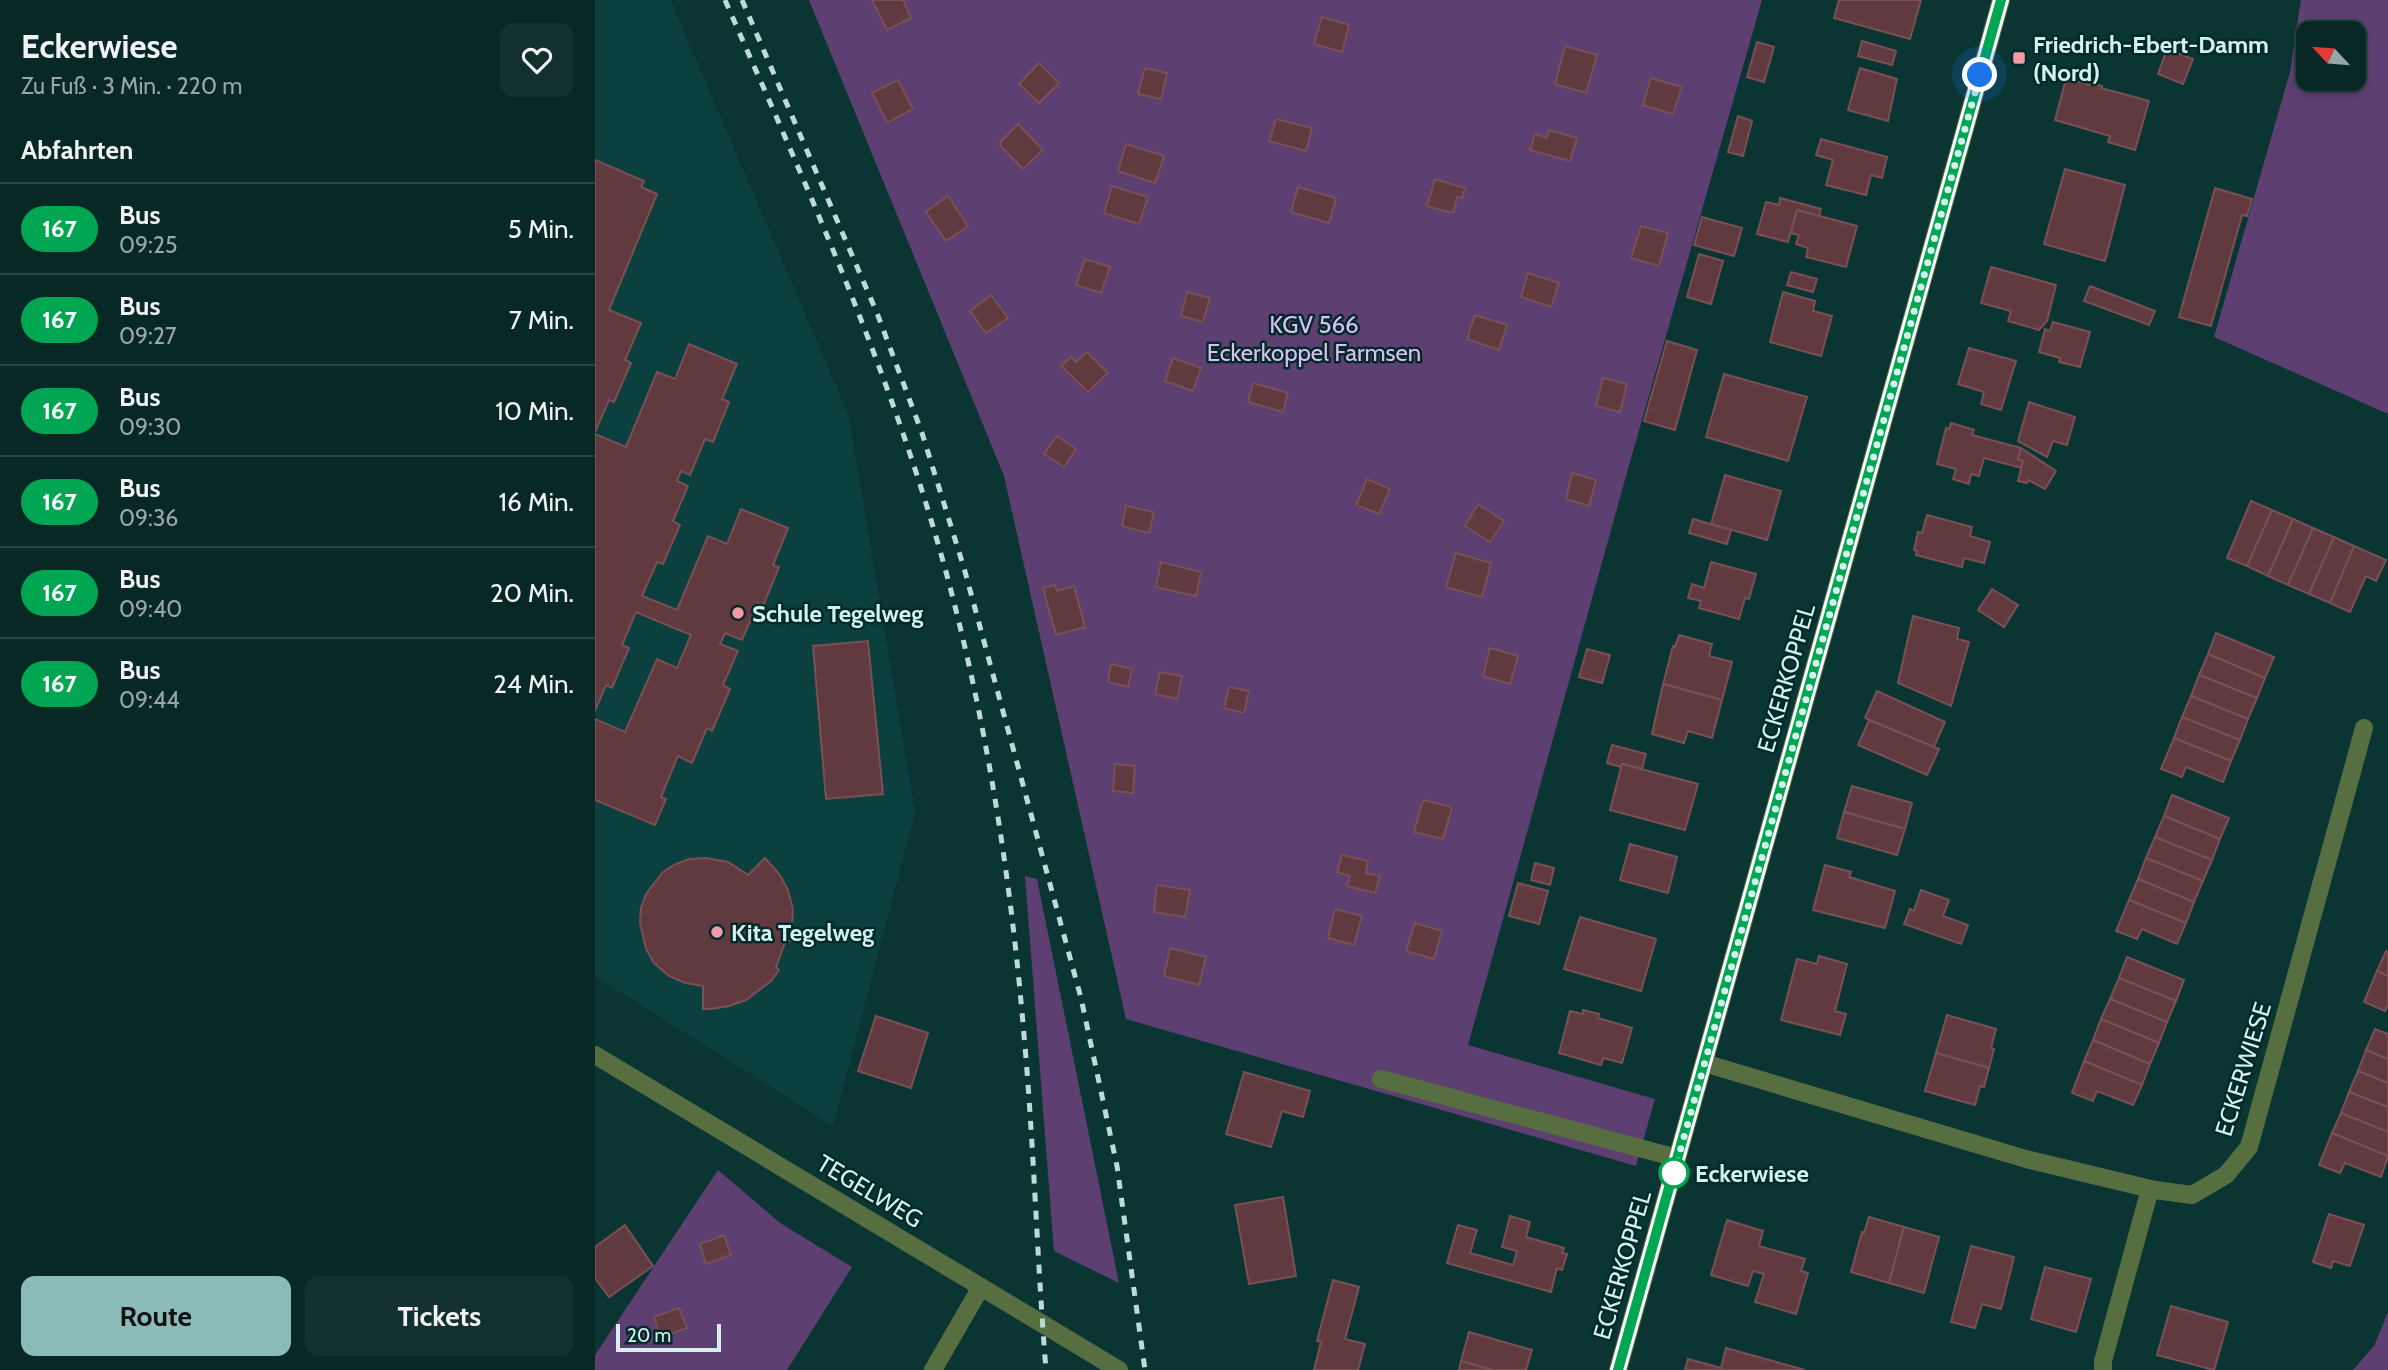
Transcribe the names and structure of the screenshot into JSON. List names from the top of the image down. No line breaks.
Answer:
{"streets":{"street":["ECKERKOPPEL","ECKERWIESE","TEGELWEG"]},"crossings":[["ECKERKOPPEL","ECKERWIESE"]],"parks":["KGV 566 Eckerkoppel Farmsen"],"places":{"transit":["Friedrich-Ebert-Damm (Nord)"],"other":["Schule Tegelweg","Kita Tegelweg","Eckerwiese"]},"lines":["bus line 167"],"scale_bar":"20 m","north":"top left","page":{"heading":[["Eckerwiese","Zu Fuß · 3 Min. · 220 m"],"Abfahrten"],"list":[{"mark":"167","name":"Bus","note":"09:25","value":"5 Min."},{"mark":"167","name":"Bus","note":"09:27","value":"7 Min."},{"mark":"167","name":"Bus","note":"09:30","value":"10 Min."},{"mark":"167","name":"Bus","note":"09:36","value":"16 Min."},{"mark":"167","name":"Bus","note":"09:40","value":"20 Min."},{"mark":"167","name":"Bus","note":"09:44","value":"24 Min."}],"buttons":["Route","Tickets"],"scale":"20 m"}}
